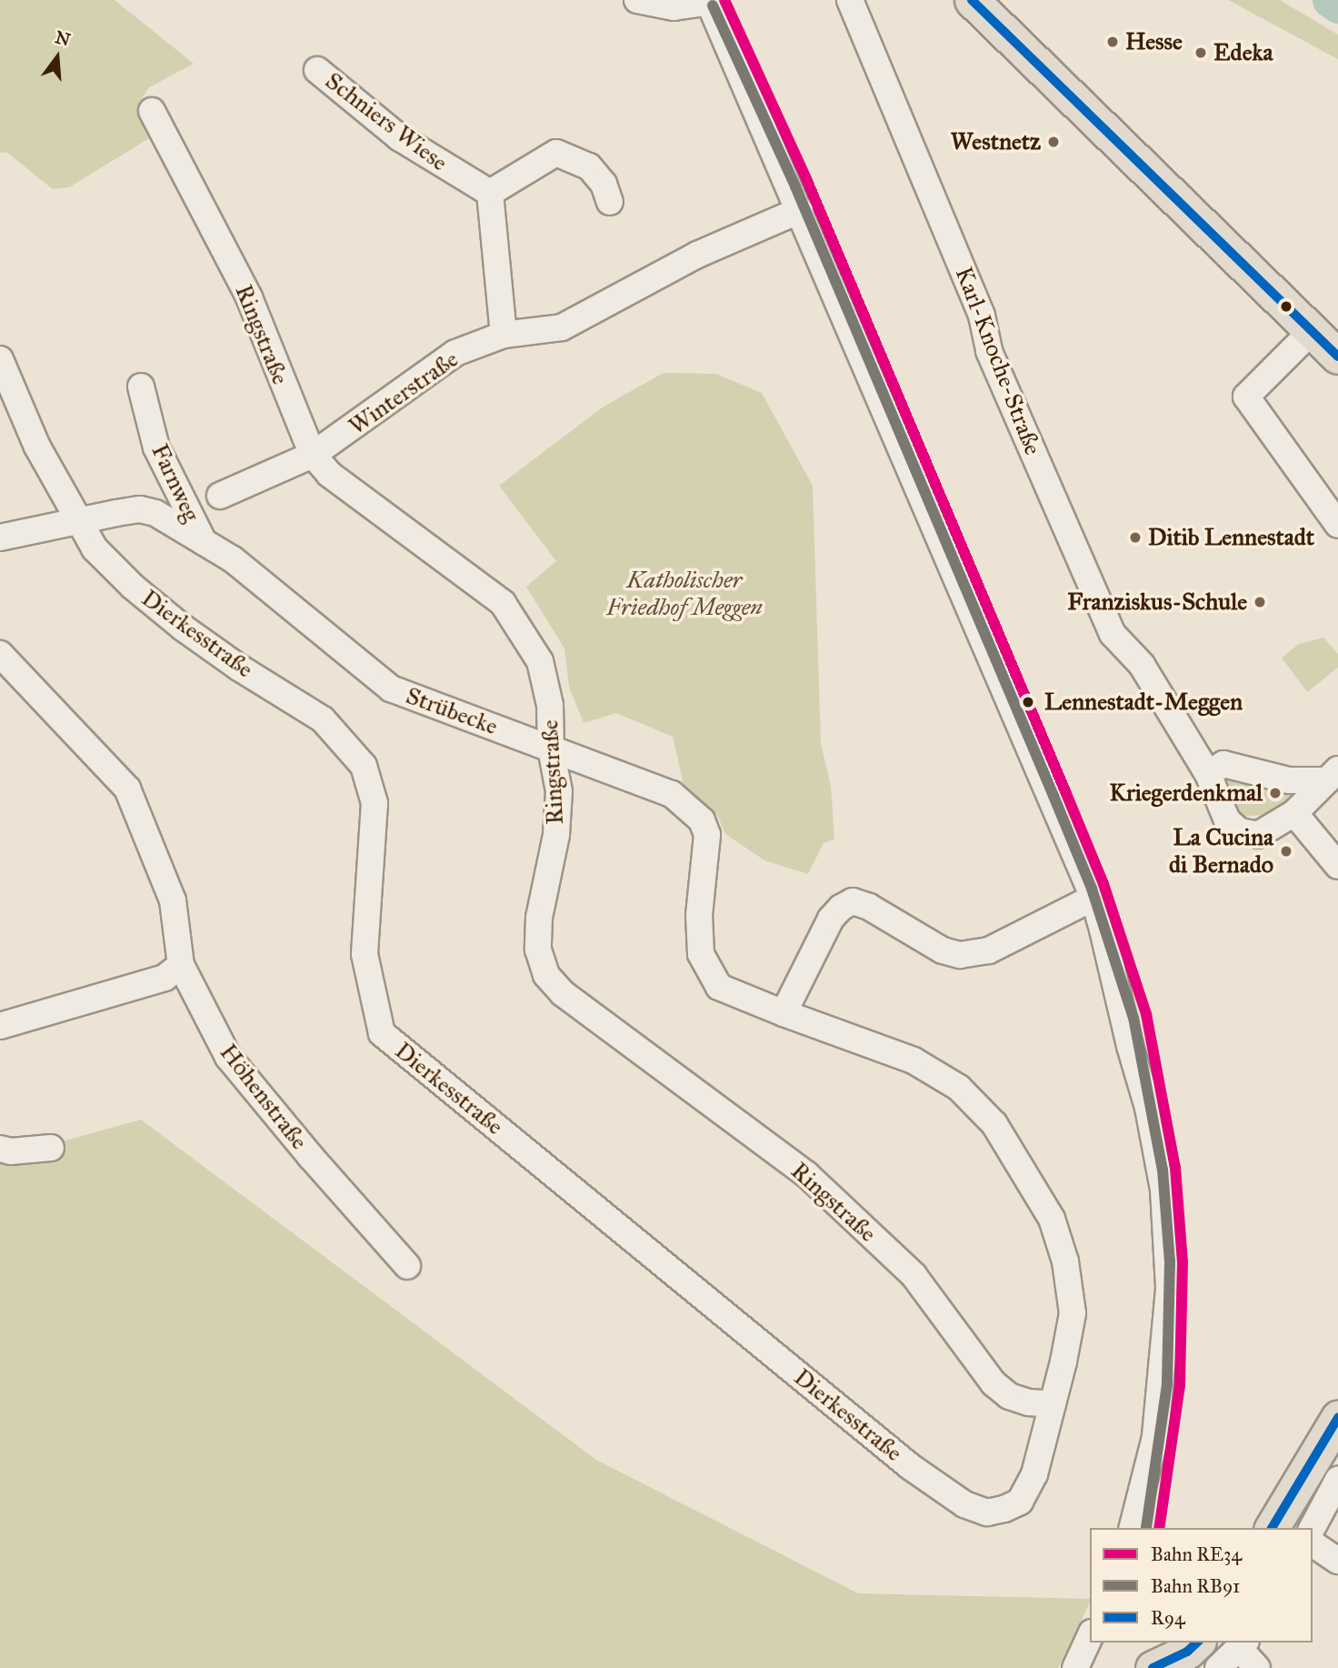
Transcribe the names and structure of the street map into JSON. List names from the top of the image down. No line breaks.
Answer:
{"streets":{"street":["Schniers Wiese","Ringstraße","Karl-Knoche-Straße","Winterstraße","Farnweg","Dierkesstraße","Strübecke","Höhenstraße"]},"crossings":[["Ringstraße","Winterstraße"],["Ringstraße","Dierkesstraße"],["Ringstraße","Strübecke"],["Farnweg","Strübecke"],["Dierkesstraße","Strübecke"]],"parks":["Katholischer Friedhof Meggen"],"places":["Hesse","Edeka","Westnetz","Ditib Lennestadt","Franziskus-Schule","Lennestadt-Meggen","Kriegerdenkmal","La Cucina di Bernado"],"lines":["rail line RE34","transit line R94","rail line RB91"],"legend":["Bahn RE34","Bahn RB91","R94"],"north":"top"}
